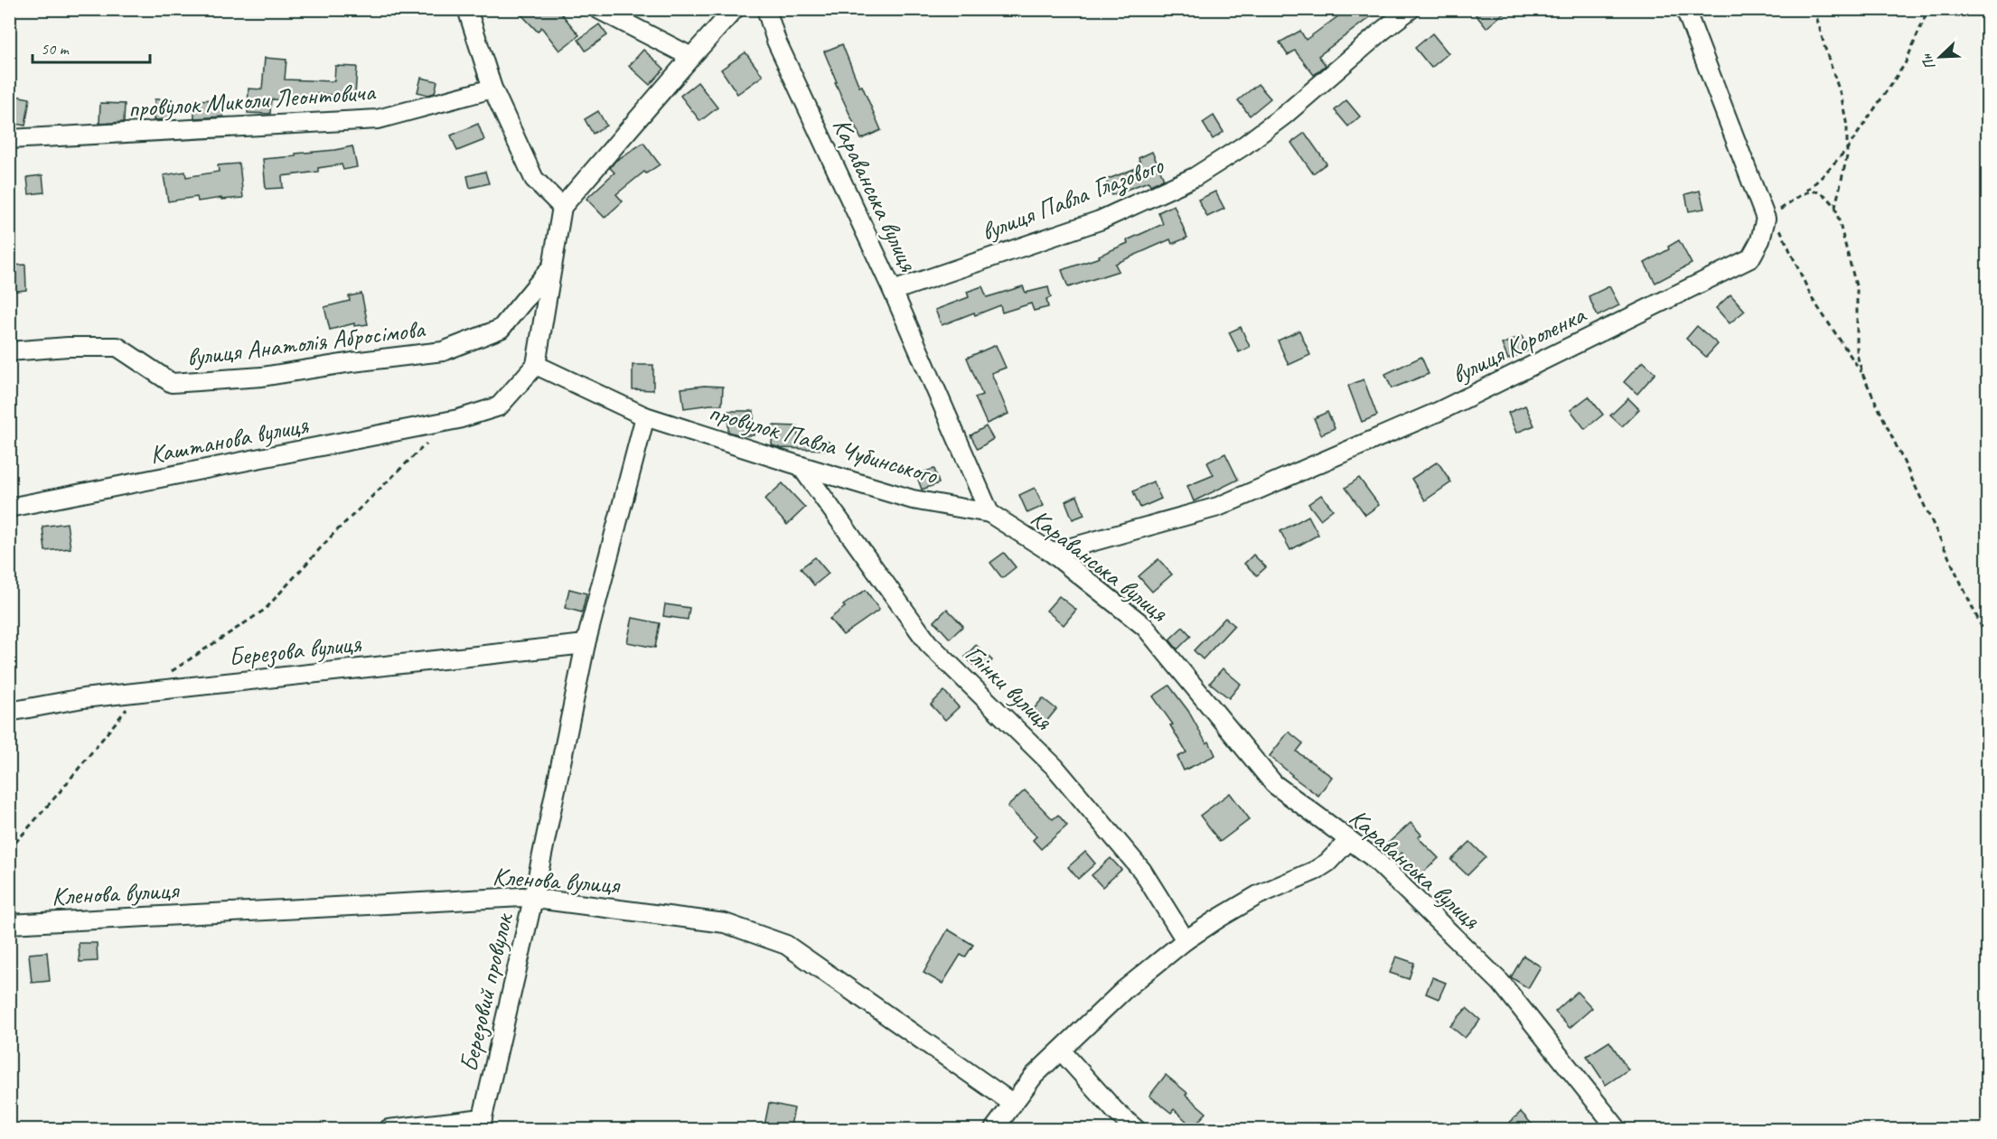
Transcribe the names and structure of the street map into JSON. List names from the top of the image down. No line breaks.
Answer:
{"streets":{"street":["провулок Миколи Леонтовича","Караванська вулиця","вулиця Павла Глазового","вулиця Анатолія Абросімова","вулиця Короленка","Каштанова вулиця","провулок Павла Чубинського","Березова вулиця","Глінки вулиця","Кленова вулиця","Березовий провулок"]},"crossings":[["Караванська вулиця","вулиця Павла Глазового"],["Караванська вулиця","вулиця Короленка"],["Караванська вулиця","провулок Павла Чубинського"],["Каштанова вулиця","провулок Павла Чубинського"],["провулок Павла Чубинського","Глінки вулиця"],["Березова вулиця","Березовий провулок"],["Кленова вулиця","Березовий провулок"]],"scale_bar":"50 m","north":"bottom left"}
